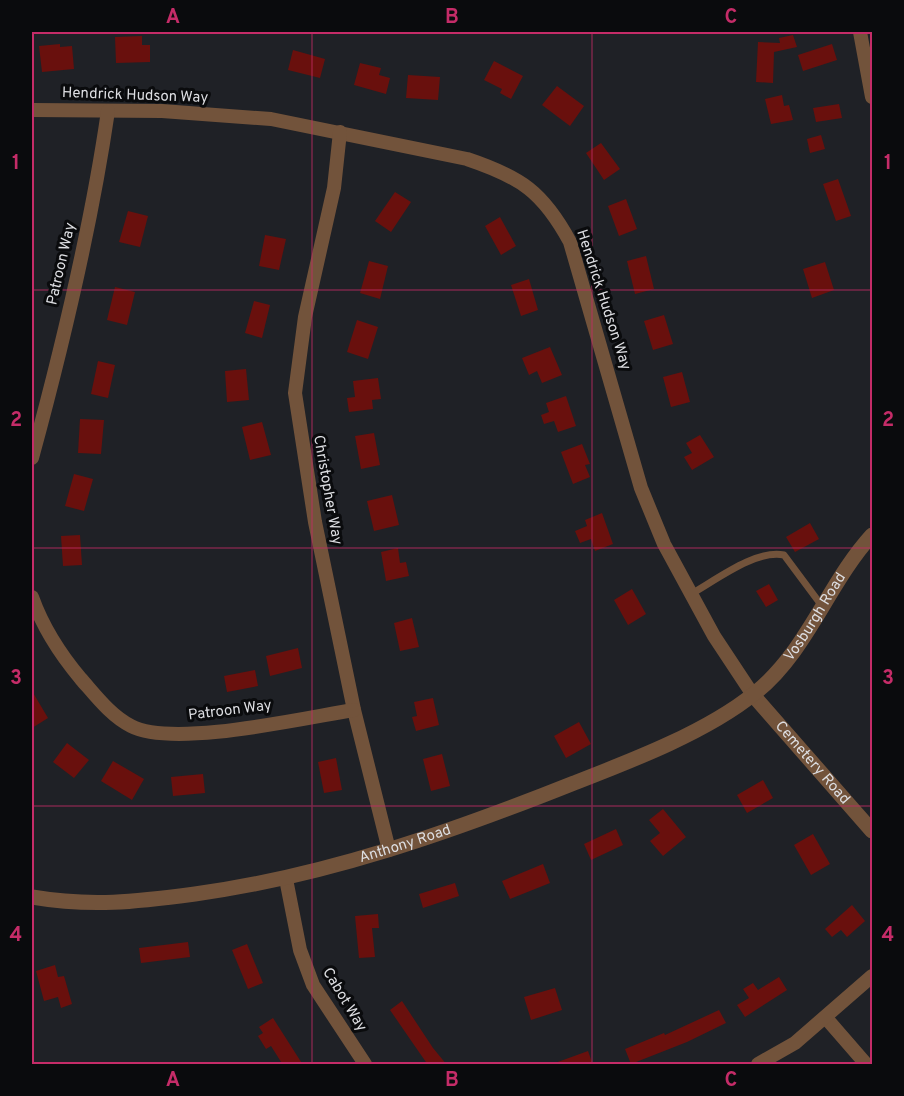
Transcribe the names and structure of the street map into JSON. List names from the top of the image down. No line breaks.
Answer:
{"streets":{"street":["Hendrick Hudson Way","Patroon Way","Christopher Way","Vosburgh Road","Cemetery Road","Anthony Road","Cabot Way"]},"crossings":[["Hendrick Hudson Way","Patroon Way"],["Hendrick Hudson Way","Christopher Way"],["Hendrick Hudson Way","Vosburgh Road"],["Hendrick Hudson Way","Cemetery Road"],["Hendrick Hudson Way","Anthony Road"],["Patroon Way","Christopher Way"],["Christopher Way","Anthony Road"],["Vosburgh Road","Cemetery Road"],["Vosburgh Road","Anthony Road"],["Cemetery Road","Anthony Road"],["Anthony Road","Cabot Way"]],"grid":{"columns":["A","B","C"],"rows":["1","2","3","4"]}}
